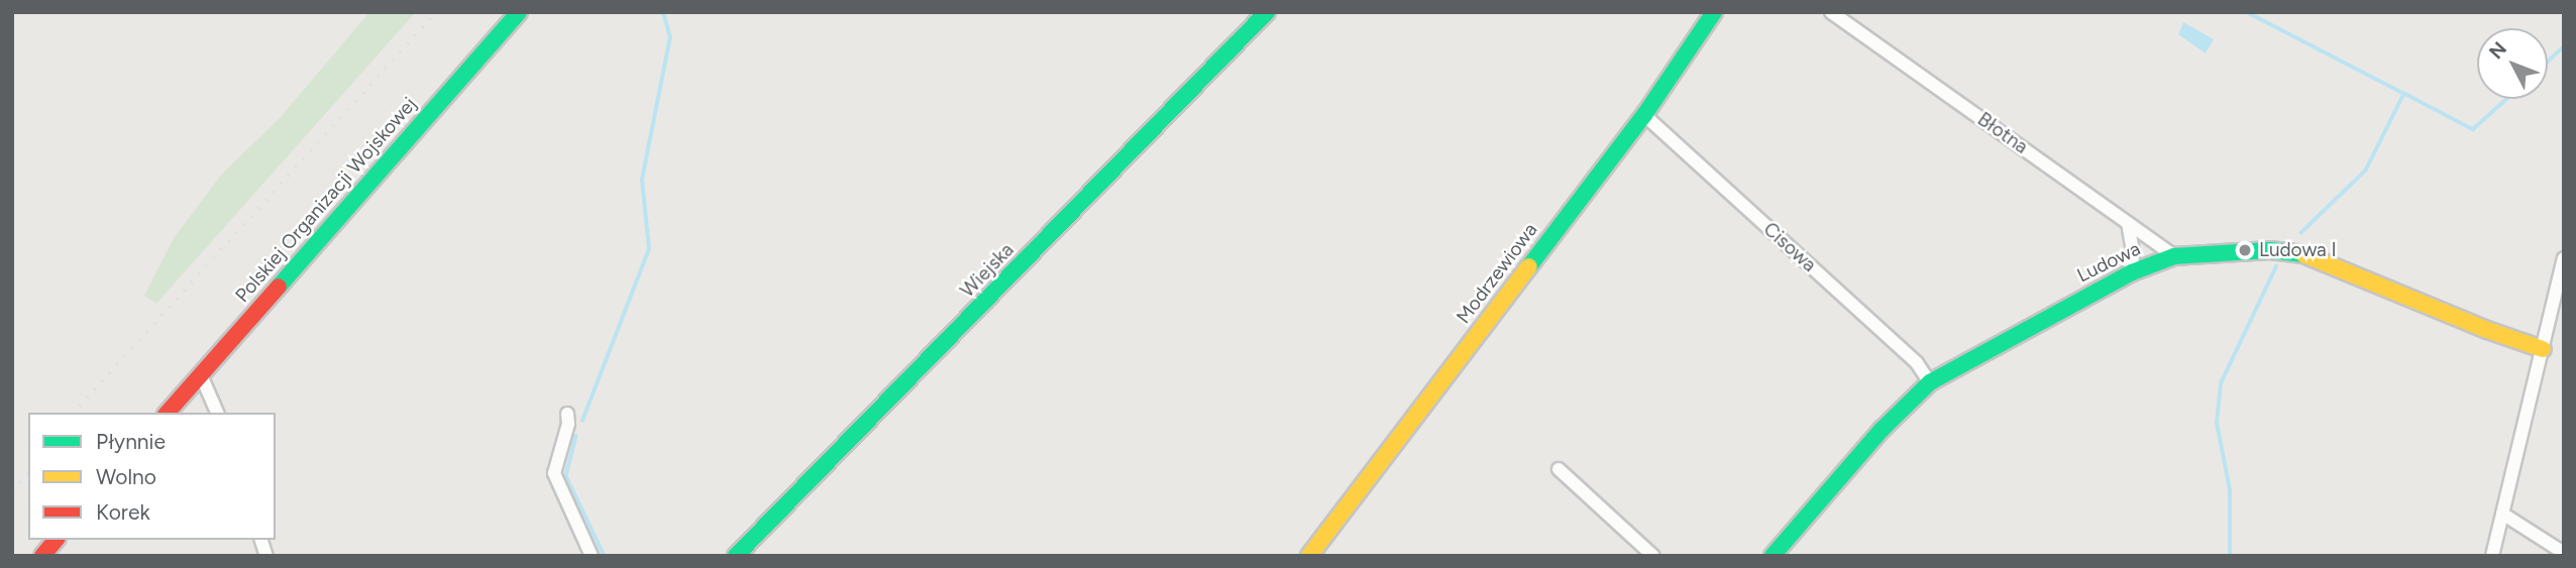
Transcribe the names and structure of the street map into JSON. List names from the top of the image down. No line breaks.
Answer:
{"streets":{"street":["Błotna","Polskiej Organizacji Wojskowej","Cisowa","Ludowa","Wiejska","Modrzewiowa"]},"crossings":[["Błotna","Ludowa"],["Cisowa","Ludowa"],["Cisowa","Modrzewiowa"]],"places":["Ludowa I"],"legend":["Płynnie","Wolno","Korek"],"north":"top left"}
